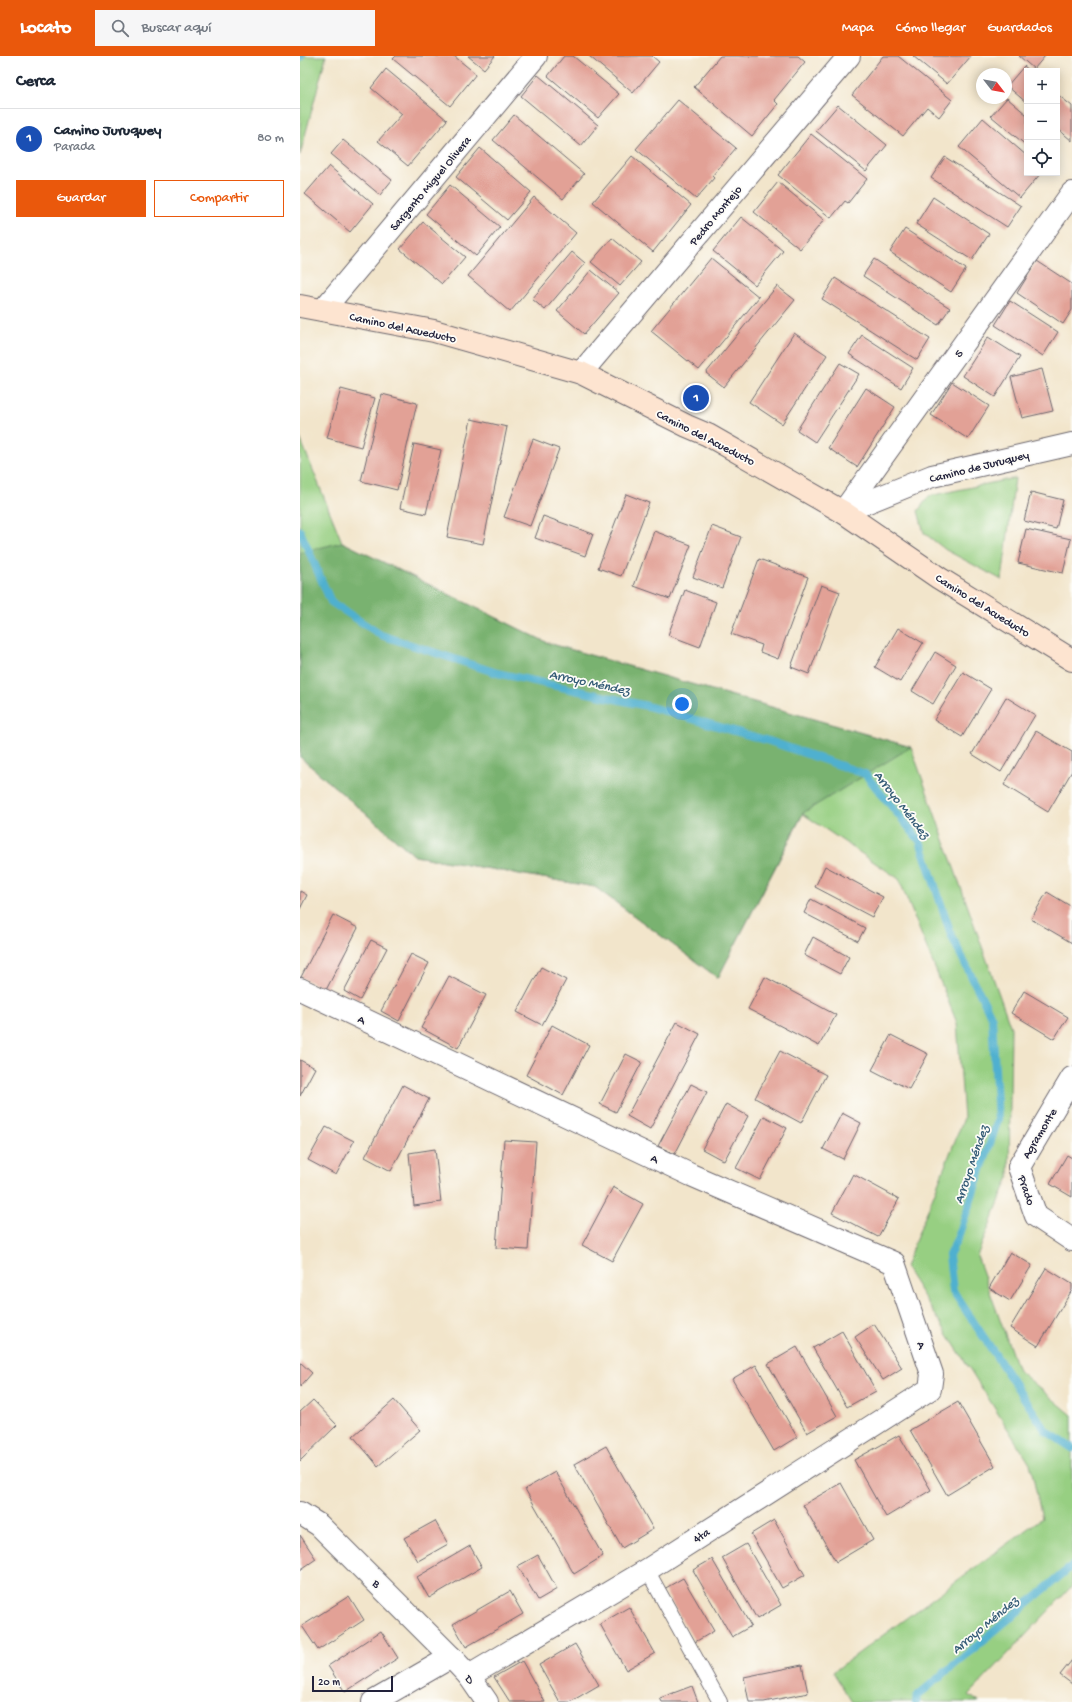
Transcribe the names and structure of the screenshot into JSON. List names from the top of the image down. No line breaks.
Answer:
{"streets":{"main road":["Camino del Acueducto"],"street":["Sargento Miguel Olivera","Pedro Montejo","5","Camino de Juruquey","A","Agramonte","Prado","4ta","B","D"]},"crossings":[["Sargento Miguel Olivera","Camino del Acueducto"],["Pedro Montejo","Camino del Acueducto"],["Camino del Acueducto","5"],["Camino del Acueducto","Camino de Juruquey"],["5","Camino de Juruquey"],["A","4ta"],["Agramonte","Prado"],["4ta","D"],["B","D"]],"water":["Arroyo Méndez"],"scale_bar":"20 m","north":"bottom right","page":{"header":"Locato","search":"Buscar aquí","nav":["Mapa","Cómo llegar","Guardados"],"heading":"Cerca","map_buttons":["+","−"],"list":[{"mark":"1","name":"Camino Juruquey","note":"Parada","value":"80 m"}],"buttons":["Guardar","Compartir"],"pins":"1","scale":"20 m"}}
